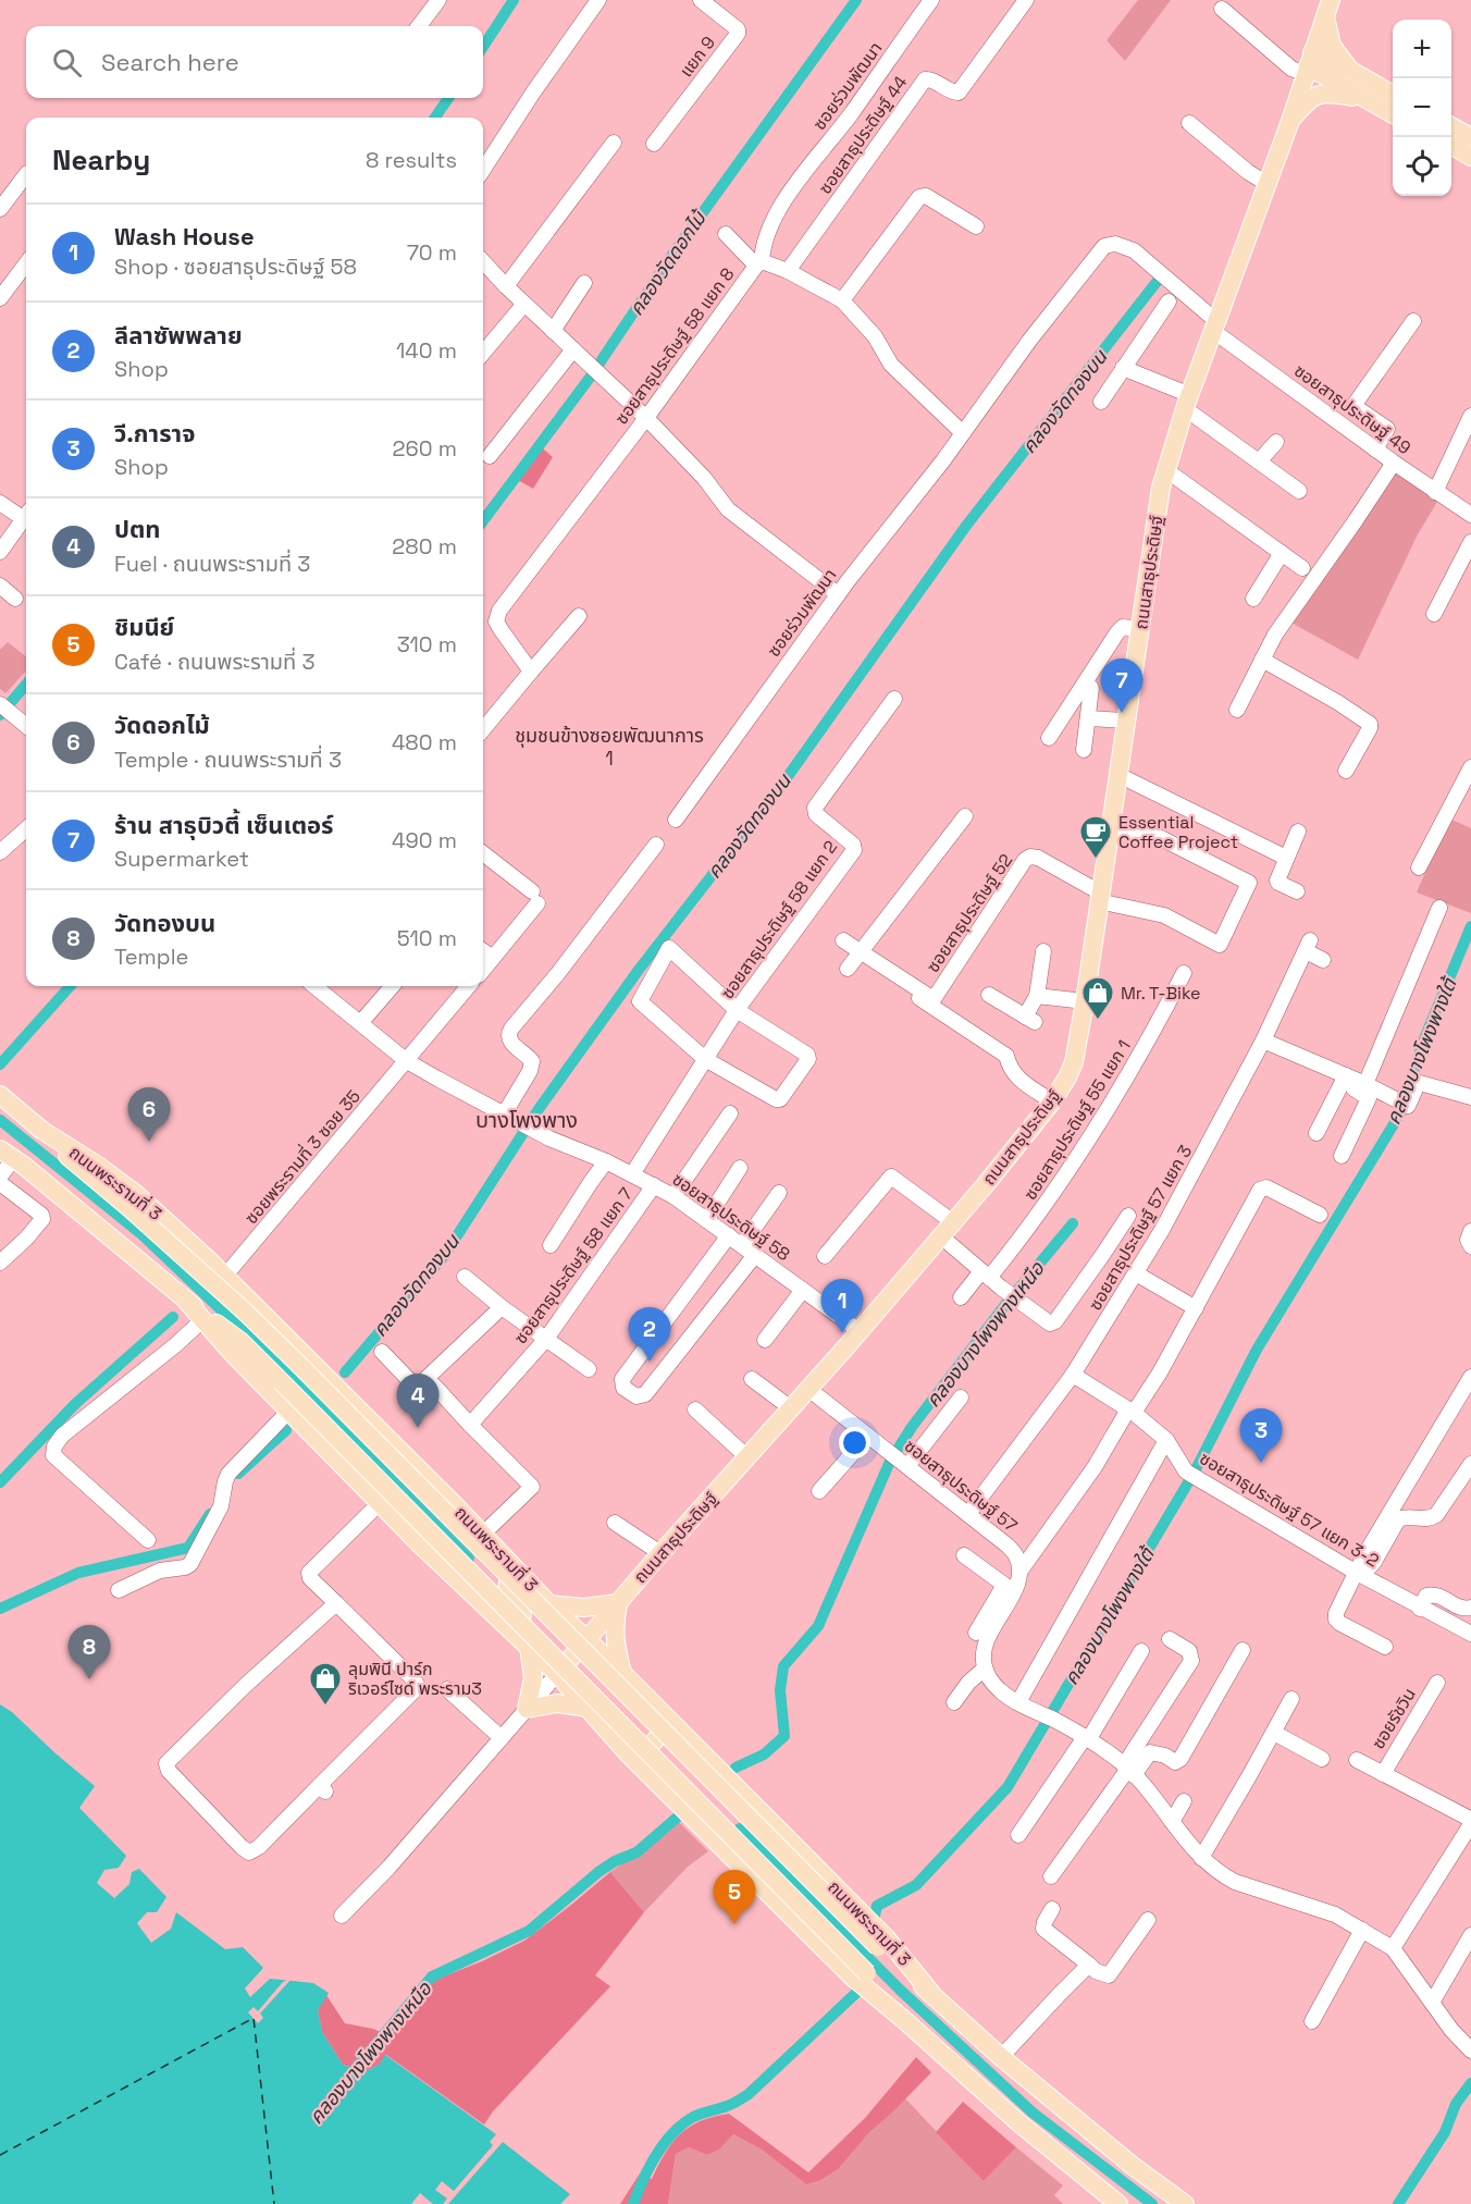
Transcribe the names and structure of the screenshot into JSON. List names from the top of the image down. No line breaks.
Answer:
{"streets":{"main road":["ถนนสาธุประดิษฐ์","ถนนพระรามที่ 3"],"street":["แยก 9","ซอยร่วมพัฒนา","ซอยสาธุประดิษฐ์ 44","ซอยสาธุประดิษฐ์ 58 แยก 8","ซอยสาธุประดิษฐ์ 49","ซอยสาธุประดิษฐ์ 52","ซอยสาธุประดิษฐ์ 58 แยก 2","ซอยสาธุประดิษฐ์ 55 แยก 1","ซอยพระรามที่ 3 ซอย 35","ซอยสาธุประดิษฐ์ 58","ซอยสาธุประดิษฐ์ 57 แยก 3","ซอยสาธุประดิษฐ์ 58 แยก 7","ซอยสาธุประดิษฐ์ 57","ซอยสาธุประดิษฐ์ 57 แยก 3-2","ซอยรัชวิน"]},"crossings":[["ซอยร่วมพัฒนา","ซอยสาธุประดิษฐ์ 58 แยก 8"],["ซอยร่วมพัฒนา","ซอยสาธุประดิษฐ์ 49"],["ซอยสาธุประดิษฐ์ 49","ถนนสาธุประดิษฐ์"],["ถนนสาธุประดิษฐ์","ซอยสาธุประดิษฐ์ 52"],["ถนนสาธุประดิษฐ์","ถนนพระรามที่ 3"],["ถนนสาธุประดิษฐ์","ซอยสาธุประดิษฐ์ 58"],["ถนนสาธุประดิษฐ์","ซอยสาธุประดิษฐ์ 57"],["ซอยสาธุประดิษฐ์ 58 แยก 2","ซอยสาธุประดิษฐ์ 58"],["ซอยพระรามที่ 3 ซอย 35","ถนนพระรามที่ 3"],["ซอยพระรามที่ 3 ซอย 35","ซอยสาธุประดิษฐ์ 58"],["ซอยสาธุประดิษฐ์ 58","ซอยสาธุประดิษฐ์ 58 แยก 7"],["ซอยสาธุประดิษฐ์ 57 แยก 3","ซอยสาธุประดิษฐ์ 57"],["ซอยสาธุประดิษฐ์ 57 แยก 3","ซอยสาธุประดิษฐ์ 57 แยก 3-2"]],"districts":["ชุมชนข้างซอยพัฒนาการ 1","บางโพงพาง"],"water":["คลองวัดดอกไม้","คลองวัดทองบน","คลองบางโพงพางใต้","คลองบางโพงพางเหนือ"],"places":{"cafe":["Essential Coffee Project"],"shop":["Mr. T-Bike","ลุมพินี ปาร์ก ริเวอร์ไซด์ พระราม3"]},"page":{"map_buttons":["+","−"],"search":"Search here","heading":["Nearby","8 results"],"list":[{"mark":"1","name":"Wash House","note":"Shop · ซอยสาธุประดิษฐ์ 58","value":"70 m"},{"mark":"2","name":"ลีลาซัพพลาย","note":"Shop","value":"140 m"},{"mark":"3","name":"วี.การาจ","note":"Shop","value":"260 m"},{"mark":"4","name":"ปตท","note":"Fuel · ถนนพระรามที่ 3","value":"280 m"},{"mark":"5","name":"ชิมนีย์","note":"Café · ถนนพระรามที่ 3","value":"310 m"},{"mark":"6","name":"วัดดอกไม้","note":"Temple · ถนนพระรามที่ 3","value":"480 m"},{"mark":"7","name":"ร้าน สาธุบิวตี้ เซ็นเตอร์","note":"Supermarket","value":"490 m"},{"mark":"8","name":"วัดทองบน","note":"Temple","value":"510 m"}],"pins":["7","6","1","2","4","3","8","5"]}}
